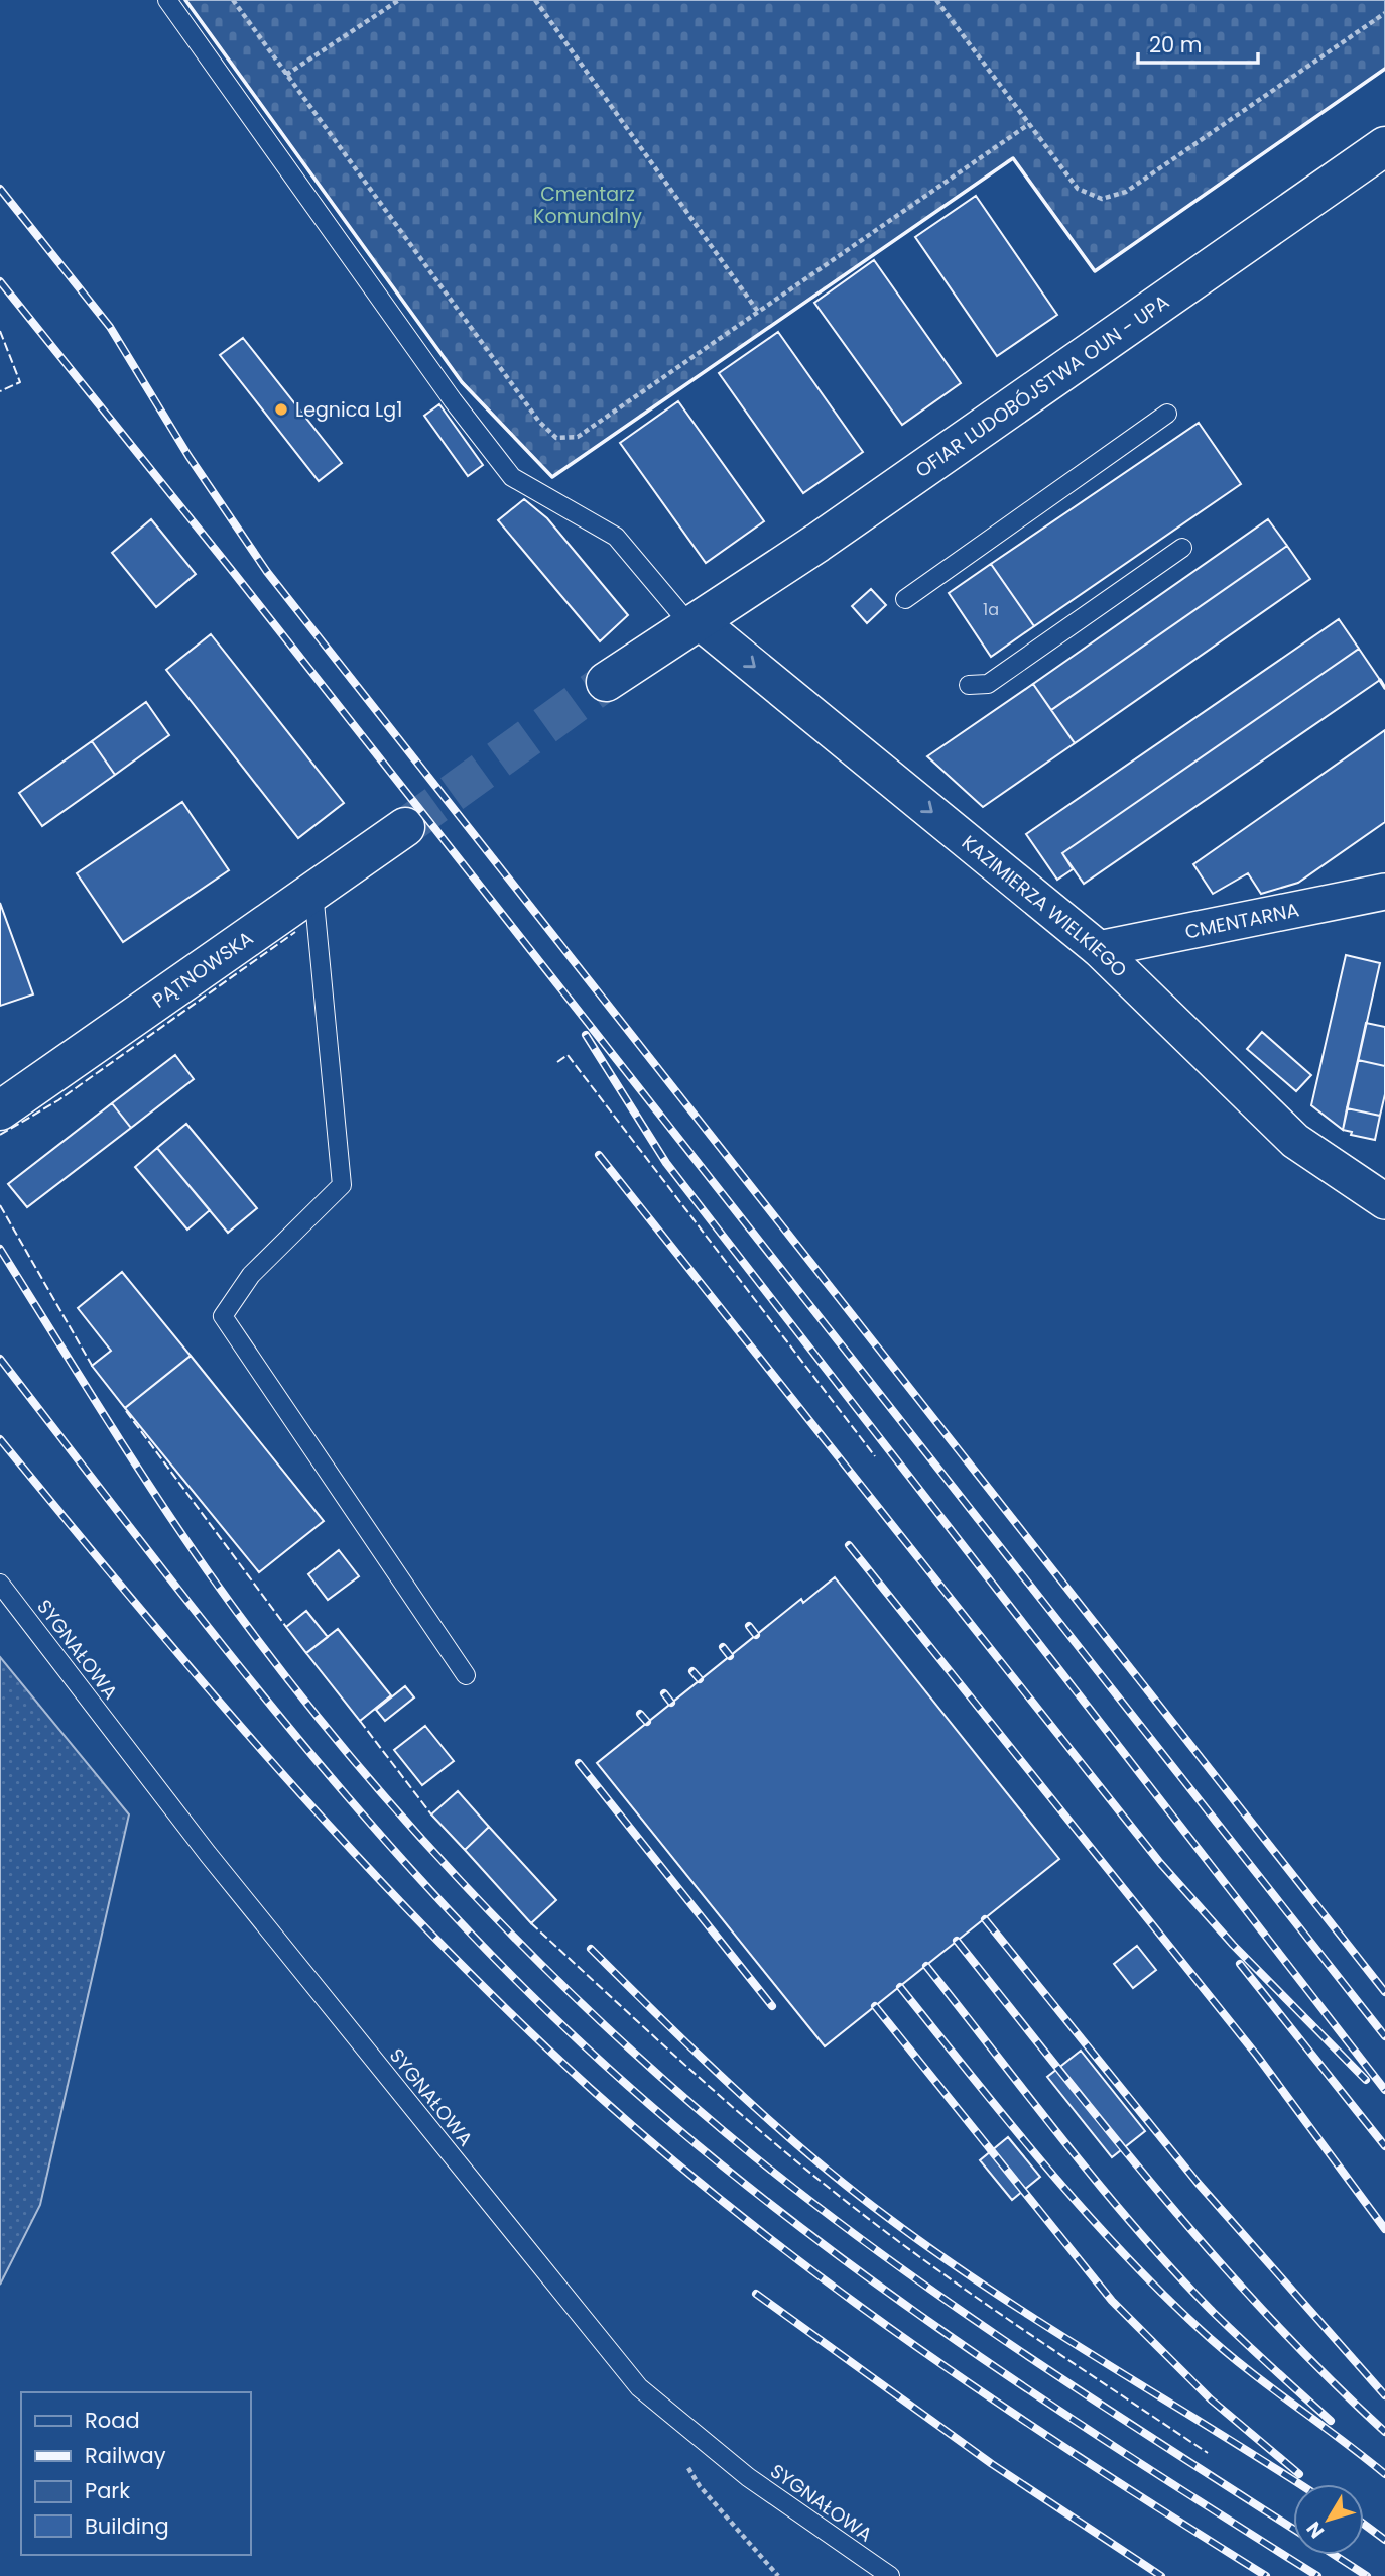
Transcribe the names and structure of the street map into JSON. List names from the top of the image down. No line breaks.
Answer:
{"streets":{"street":["OFIAR LUDOBÓJSTWA OUN - UPA","KAZIMIERZA WIELKIEGO","CMENTARNA","PĄTNOWSKA"],"lane":["SYGNAŁOWA"]},"crossings":[["OFIAR LUDOBÓJSTWA OUN - UPA","KAZIMIERZA WIELKIEGO"],["KAZIMIERZA WIELKIEGO","CMENTARNA"]],"one_way":["KAZIMIERZA WIELKIEGO"],"parks":["Cmentarz Komunalny"],"places":["Legnica Lg1"],"house_numbers":["1a"],"legend":["Road","Railway","Park","Building"],"scale_bar":"20 m","north":"bottom left"}
